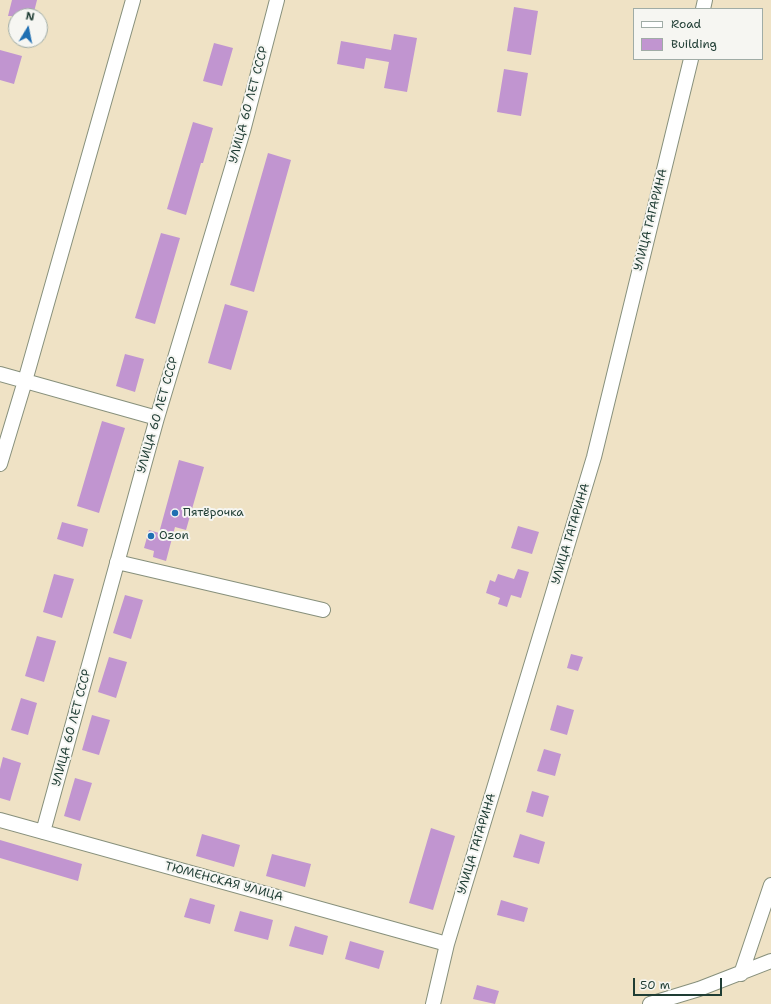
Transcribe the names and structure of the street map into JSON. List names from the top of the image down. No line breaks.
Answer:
{"streets":{"street":["УЛИЦА 60 ЛЕТ СССР","УЛИЦА ГАГАРИНА","ТЮМЕНСКАЯ УЛИЦА"]},"crossings":[["УЛИЦА 60 ЛЕТ СССР","ТЮМЕНСКАЯ УЛИЦА"],["УЛИЦА ГАГАРИНА","ТЮМЕНСКАЯ УЛИЦА"]],"places":["Пятёрочка","Ozon"],"legend":["Road","Building"],"scale_bar":"50 m","north":"top"}
